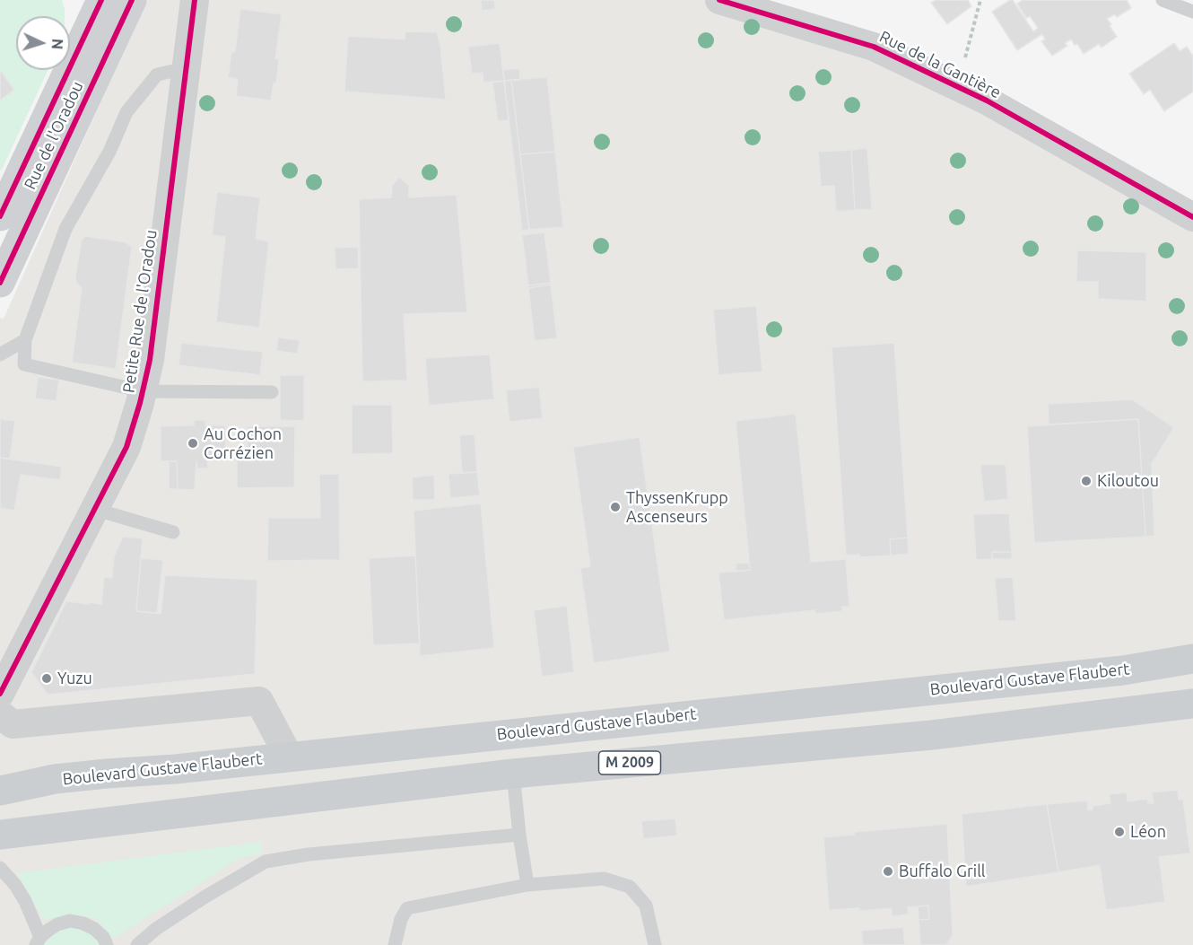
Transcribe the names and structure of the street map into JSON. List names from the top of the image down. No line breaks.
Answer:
{"streets":{"main road":["Rue de l'Oradou","Boulevard Gustave Flaubert","M 2009"],"street":["Rue de la Gantière","Petite Rue de l'Oradou"]},"places":["Au Cochon Corrézien","Kiloutou","ThyssenKrupp Ascenseurs","Yuzu","Léon","Buffalo Grill"],"north":"right"}
